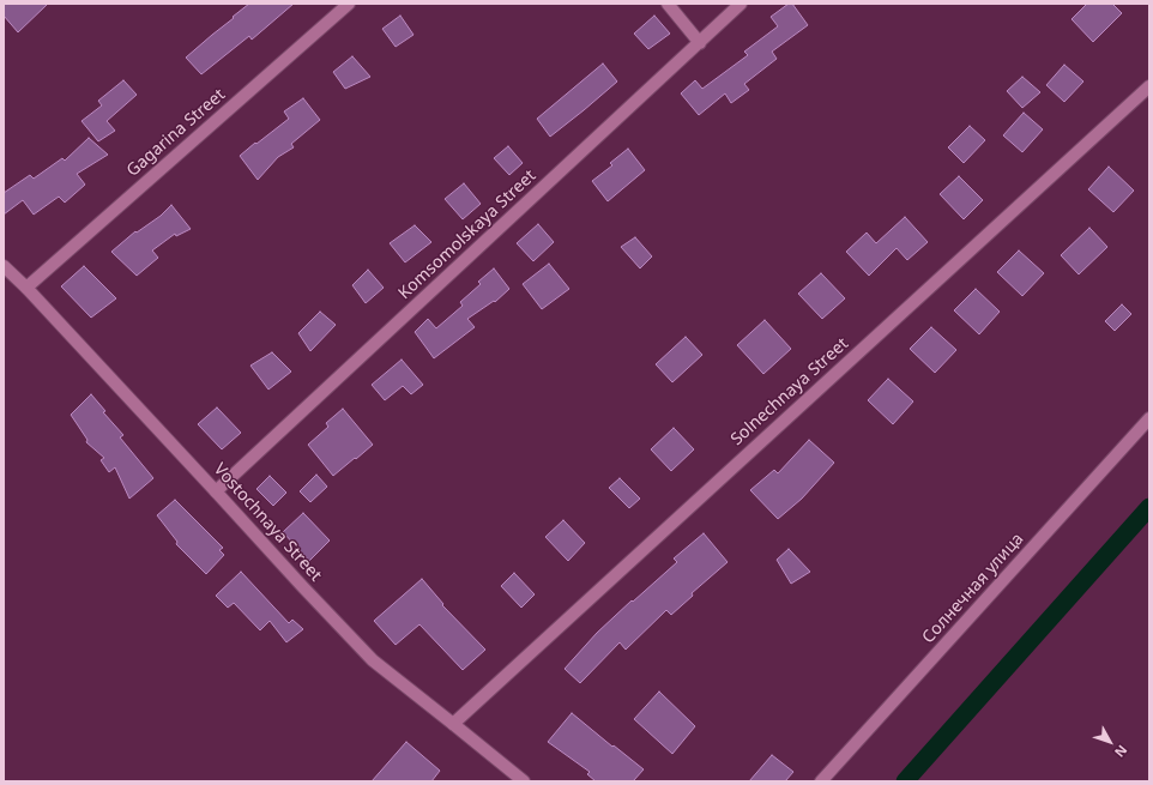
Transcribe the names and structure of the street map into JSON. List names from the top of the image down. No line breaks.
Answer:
{"streets":{"street":["Gagarina Street","Komsomolskaya Street","Solnechnaya Street","Vostochnaya Street","Солнечная улица"]},"crossings":[["Gagarina Street","Vostochnaya Street"],["Komsomolskaya Street","Vostochnaya Street"],["Solnechnaya Street","Vostochnaya Street"]],"north":"bottom right"}
